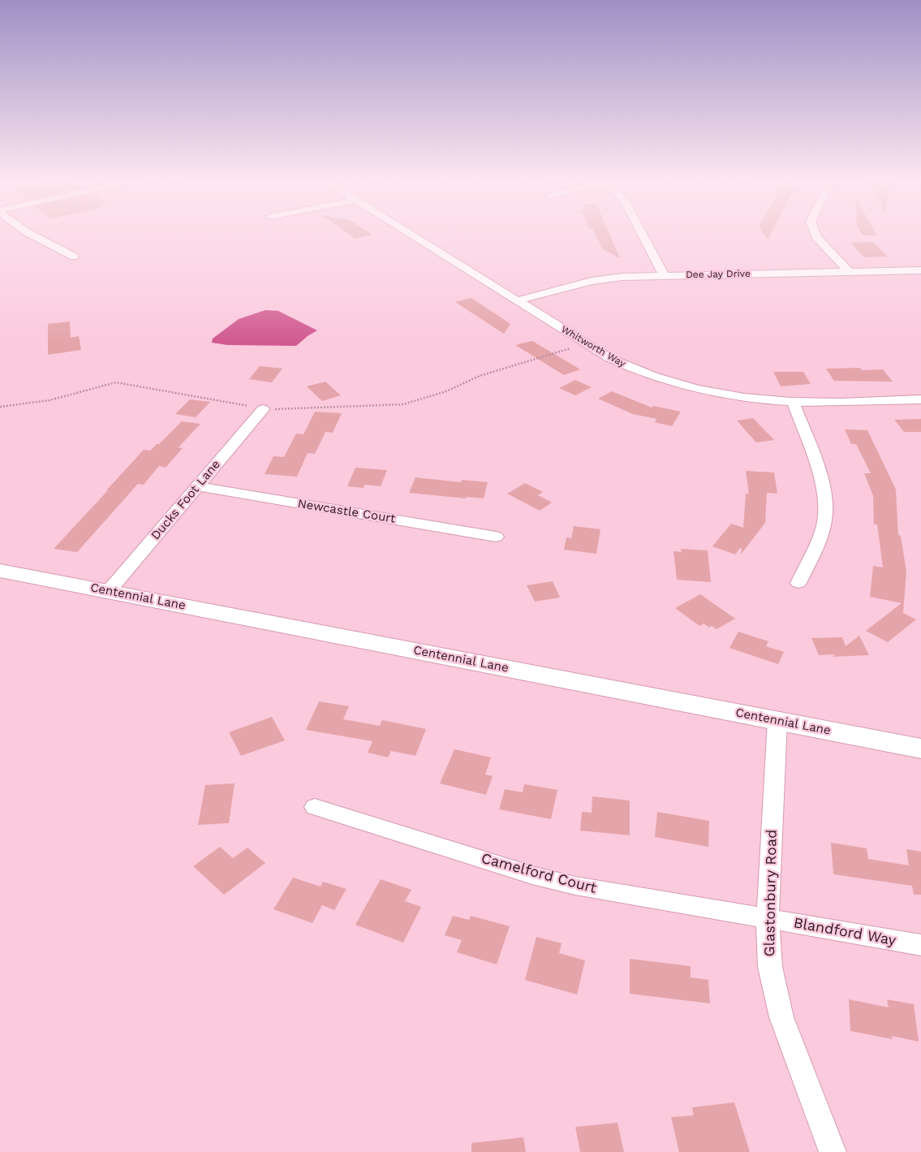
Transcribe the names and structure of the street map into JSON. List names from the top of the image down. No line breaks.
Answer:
{"streets":{"street":["Dee Jay Drive","Whitworth Way","Ducks Foot Lane","Newcastle Court","Centennial Lane","Camelford Court","Glastonbury Road","Blandford Way"]},"crossings":[["Dee Jay Drive","Whitworth Way"],["Ducks Foot Lane","Newcastle Court"],["Ducks Foot Lane","Centennial Lane"],["Centennial Lane","Glastonbury Road"],["Camelford Court","Glastonbury Road"],["Camelford Court","Blandford Way"],["Glastonbury Road","Blandford Way"]]}
